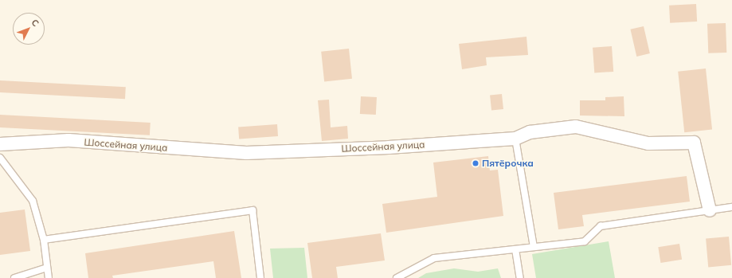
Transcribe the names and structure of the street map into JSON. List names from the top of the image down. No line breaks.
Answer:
{"streets":{"street":["Шоссейная улица"]},"places":["Пятёрочка"],"north":"top right"}
